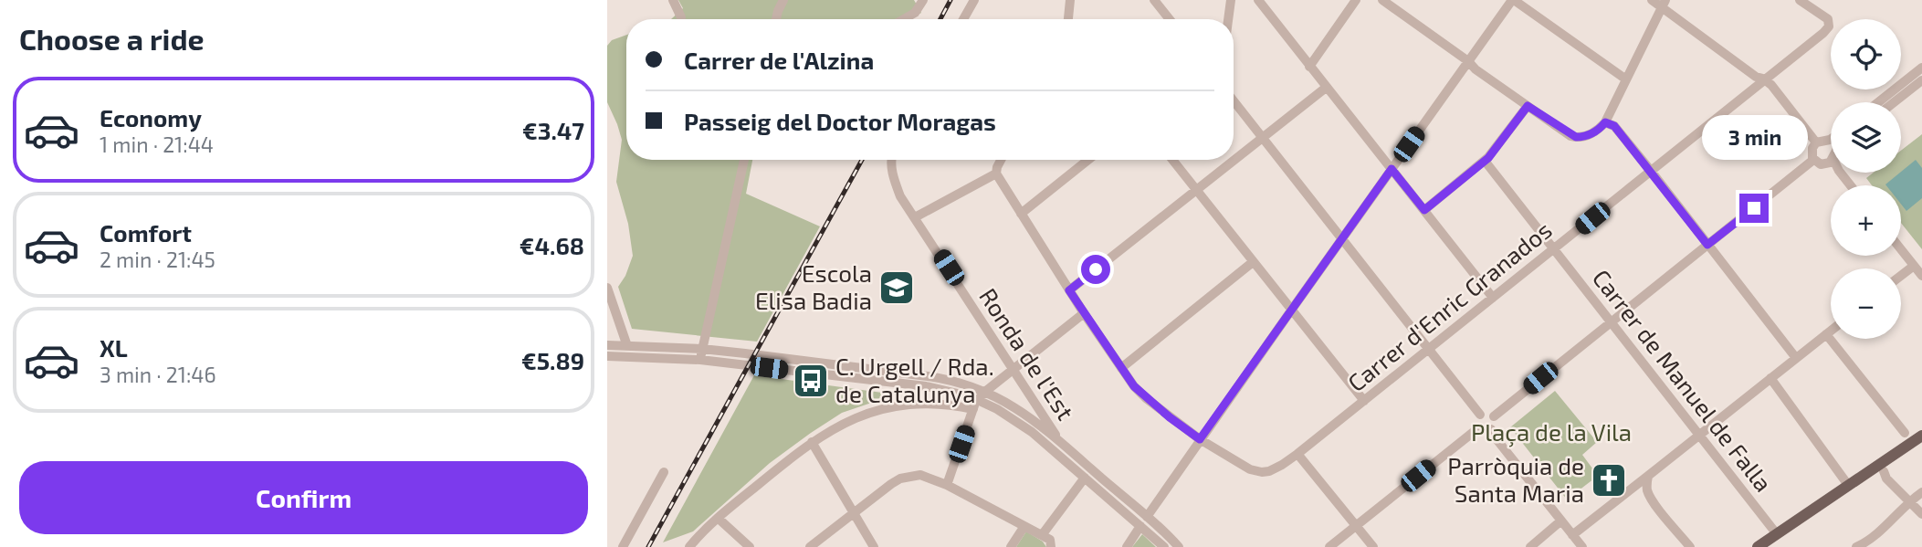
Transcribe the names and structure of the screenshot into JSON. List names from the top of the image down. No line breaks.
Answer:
{"streets":{"street":["Carrer d'Enric Granados","Ronda de l'Est","Carrer de Manuel de Falla"]},"crossings":[["Carrer d'Enric Granados","Carrer de Manuel de Falla"]],"parks":["Plaça de la Vila"],"places":{"school or university":["Escola Elisa Badia"],"bus stop":["C. Urgell / Rda. de Catalunya"],"church":["Parròquia de Santa Maria"]},"page":{"heading":"Choose a ride","map_buttons":["+","−"],"banner":["Carrer de l'Alzina","Passeig del Doctor Moragas"],"list":[{"name":"Economy","note":"1 min · 21:44","value":"€3.47"},{"name":"Comfort","note":"2 min · 21:45","value":"€4.68"},{"name":"XL","note":"3 min · 21:46","value":"€5.89"}],"bubble":"3 min","buttons":"Confirm"}}
